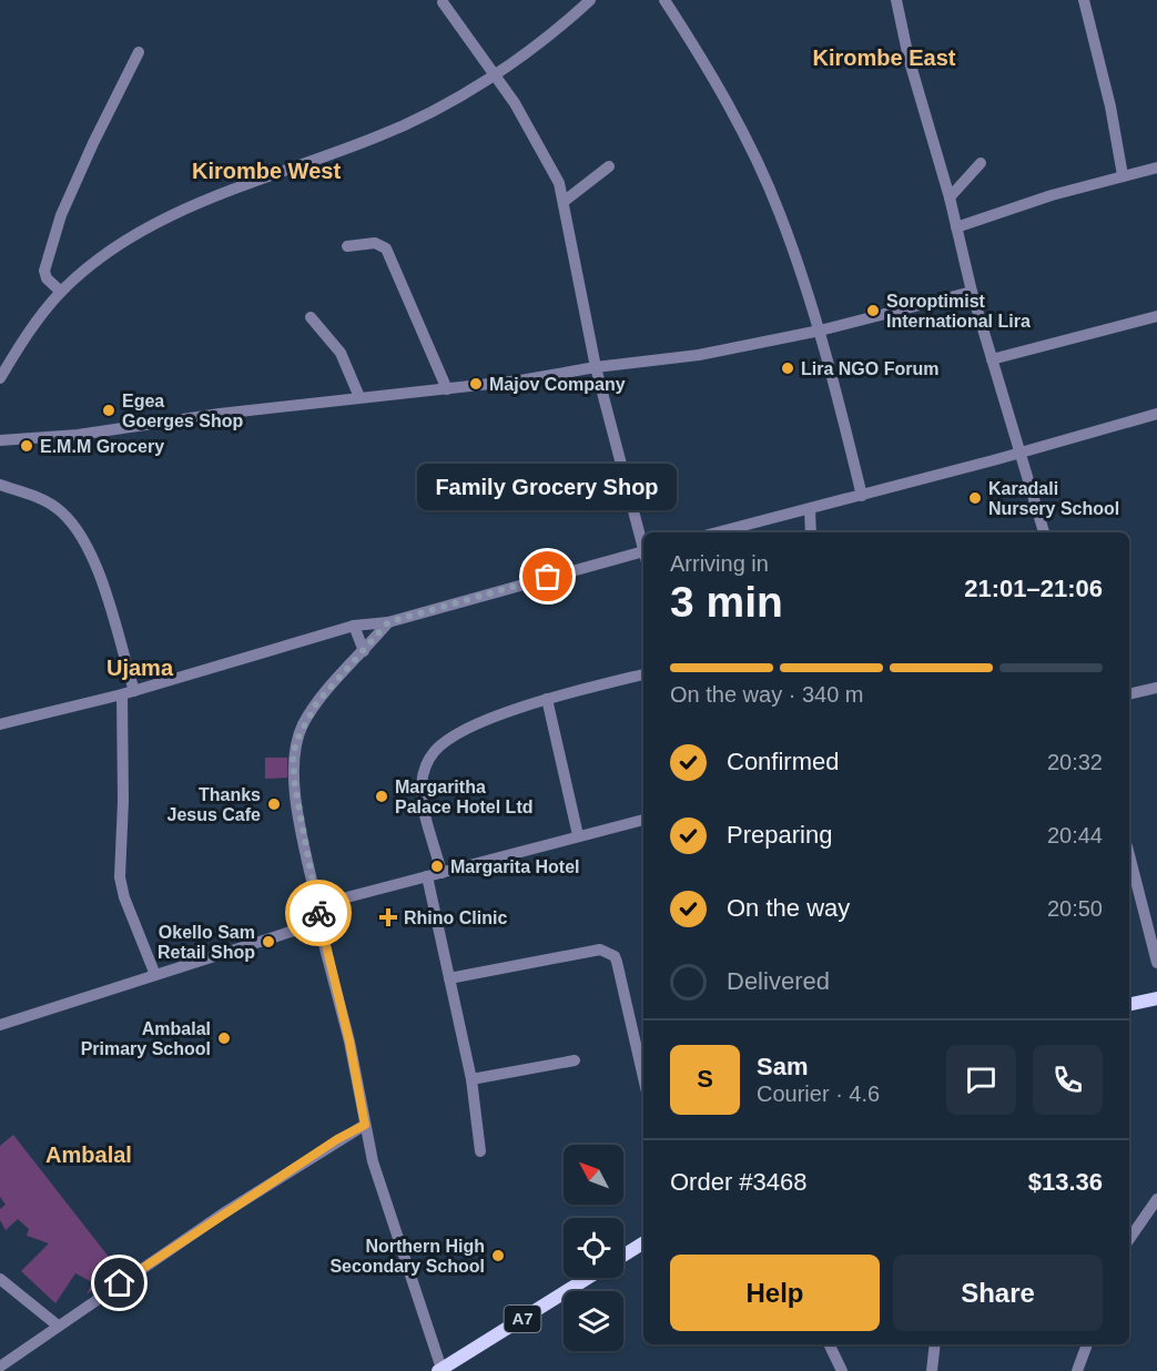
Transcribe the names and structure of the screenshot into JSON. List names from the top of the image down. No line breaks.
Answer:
{"streets":{"main road":["A7"]},"districts":["Kirombe East","Kirombe West","Ujama","Ambalal"],"places":{"other":["Soroptimist International Lira","Lira NGO Forum","Majov Company","Egea Goerges Shop","E.M.M Grocery","Karadali Nursery School","Family Grocery Shop","Margaritha Palace Hotel Ltd","Thanks Jesus Cafe","Margarita Hotel","Okello Sam Retail Shop","Ambalal Primary School","Northern High Secondary School"],"health":["Rhino Clinic"]},"north":"top left","page":{"bubble":"Family Grocery Shop","heading":["3 min","Arriving in","21:01–21:06"],"panel":["Sam","Courier · 4.6","Order #3468","$13.36"],"bar":"On the way · 340 m","list":[["Confirmed","20:32"],["Preparing","20:44"],["On the way","20:50"],"Delivered"],"round":"S","buttons":["Help","Share"]}}
